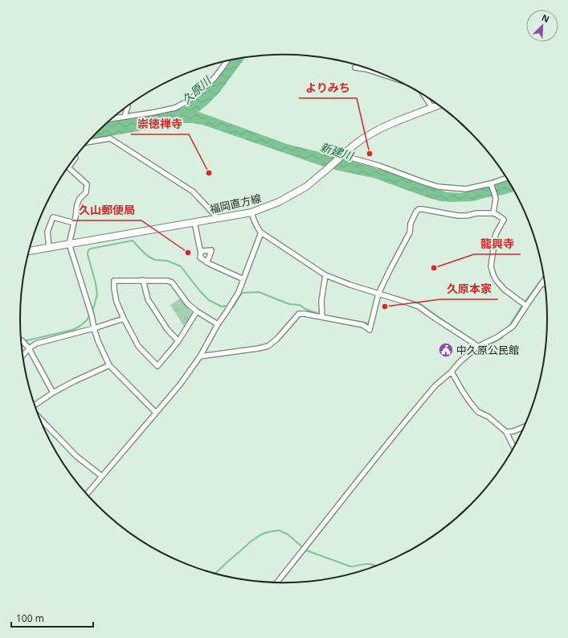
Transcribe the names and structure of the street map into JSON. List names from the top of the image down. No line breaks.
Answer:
{"streets":{"main road":["福岡直方線"]},"water":["久原川","新建川"],"places":{"other":["よりみち","崇徳禅寺","久山郵便局","龍興寺","久原本家"],"public building":["中久原公民館"]},"scale_bar":"100 m","north":"top right"}
